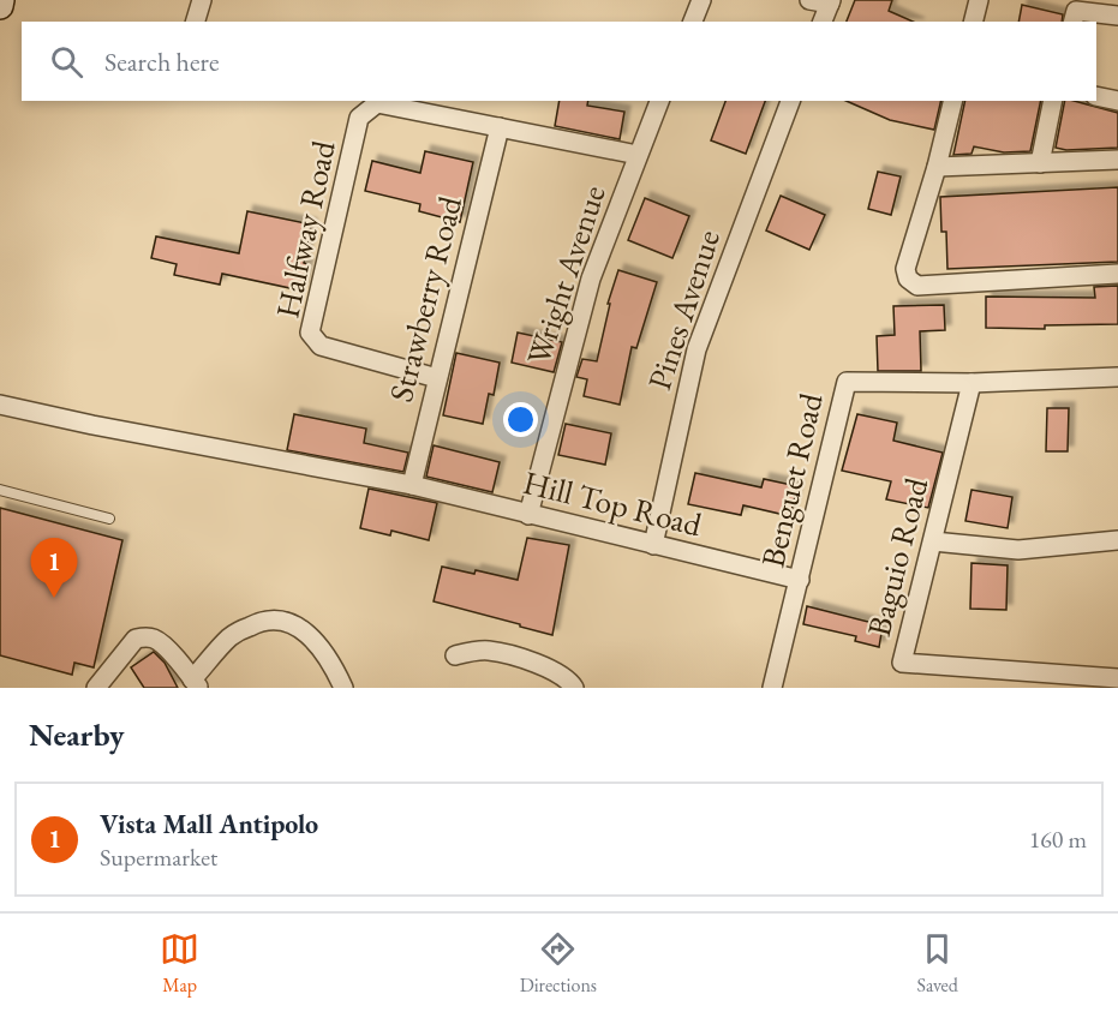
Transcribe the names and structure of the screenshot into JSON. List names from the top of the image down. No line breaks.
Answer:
{"streets":{"street":["Halfway Road","Wright Avenue","Strawberry Road","Pines Avenue","Benguet Road","Hill Top Road","Baguio Road"]},"crossings":[["Halfway Road","Wright Avenue"],["Halfway Road","Strawberry Road"],["Wright Avenue","Hill Top Road"],["Strawberry Road","Hill Top Road"],["Pines Avenue","Hill Top Road"],["Benguet Road","Hill Top Road"],["Benguet Road","Baguio Road"]],"page":{"search":"Search here","pins":"1","heading":"Nearby","list":[{"mark":"1","name":"Vista Mall Antipolo","note":"Supermarket","value":"160 m"}],"nav":["Map","Directions","Saved"]}}
